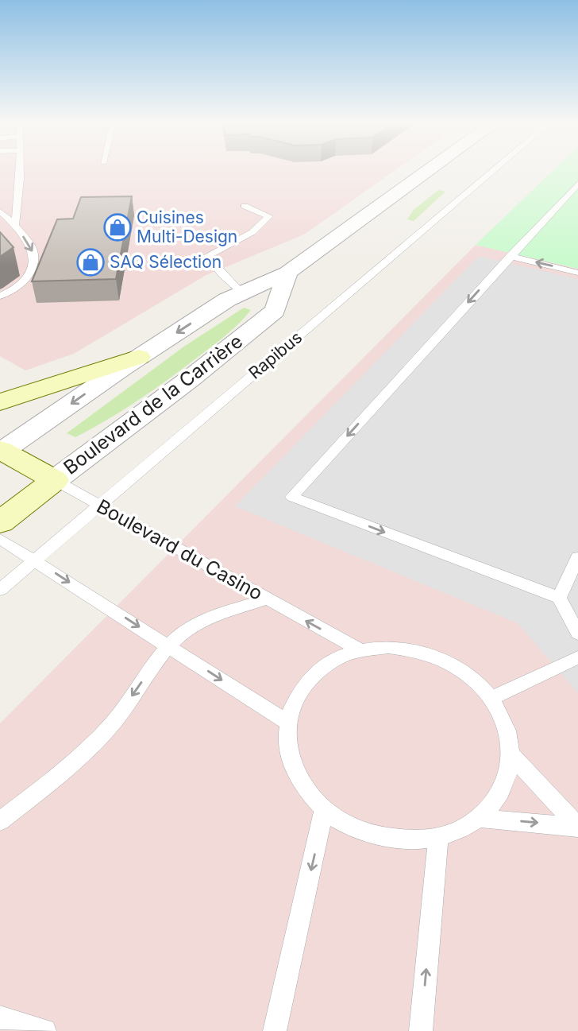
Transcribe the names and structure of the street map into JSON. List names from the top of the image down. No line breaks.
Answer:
{"streets":{"main road":["Boulevard de la Carrière","Boulevard du Casino"],"lane":["Rapibus"]},"crossings":[["Rapibus","Boulevard du Casino"],["Boulevard de la Carrière","Boulevard du Casino"]],"places":{"shop":["Cuisines Multi-Design","SAQ Sélection"]}}
